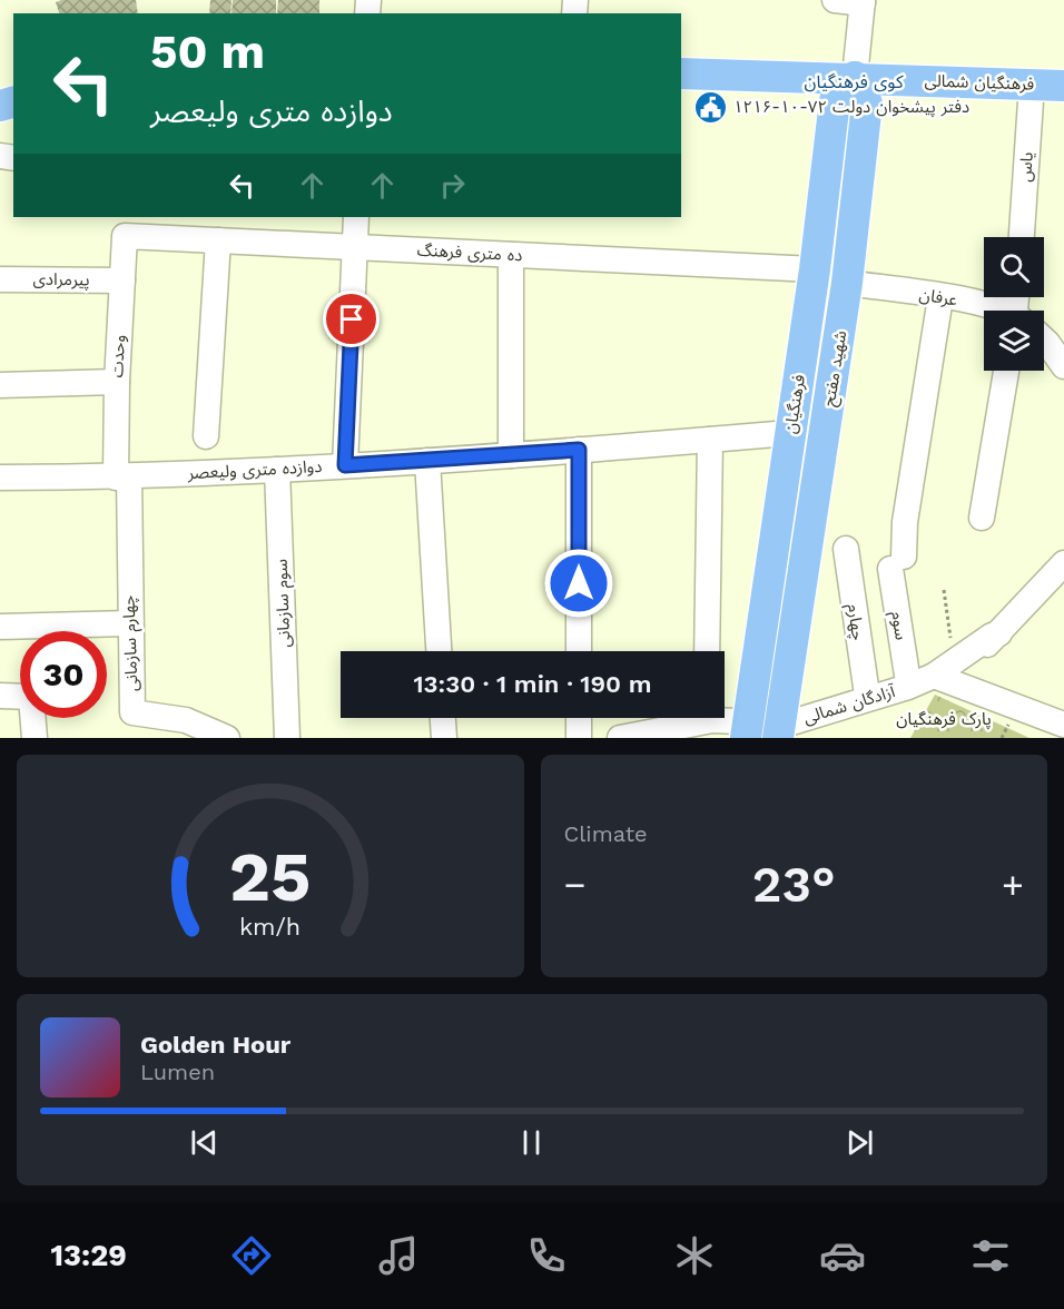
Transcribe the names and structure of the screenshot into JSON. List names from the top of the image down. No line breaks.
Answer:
{"streets":{"main road":["فرهنگیان شمالی","شهید مفتح","فرهنگیان"],"street":["یاس","ده متری فرهنگ","پیرمرادی","عرفان","وحدت","دوازده متری ولیعصر","سوم سازمانی","چهارم","سوم","چهارم سازمانی","آزادگان شمالی"]},"crossings":[["فرهنگیان شمالی","یاس"],["فرهنگیان شمالی","شهید مفتح"],["فرهنگیان شمالی","فرهنگیان"],["ده متری فرهنگ","وحدت"],["ده متری فرهنگ","فرهنگیان"],["پیرمرادی","وحدت"],["عرفان","شهید مفتح"],["عرفان","سوم"],["وحدت","دوازده متری ولیعصر"],["وحدت","چهارم سازمانی"],["شهید مفتح","فرهنگیان"],["شهید مفتح","آزادگان شمالی"],["فرهنگیان","دوازده متری ولیعصر"],["دوازده متری ولیعصر","سوم سازمانی"],["دوازده متری ولیعصر","چهارم سازمانی"],["چهارم","آزادگان شمالی"],["سوم","آزادگان شمالی"]],"districts":["کوی فرهنگیان"],"parks":["پارک فرهنگیان"],"places":{"public building":["دفتر پیشخوان دولت ۷۲-۱۰-۱۲۱۶"]},"page":{"turn":["50 m","دوازده متری ولیعصر"],"limit":"30","trip":"13:30 · 1 min · 190 m","tile":"Climate","heat":["−","23°","+"],"song":["Golden Hour","Lumen"],"tabs":"13:29","gauge":["25","km/h"]}}
